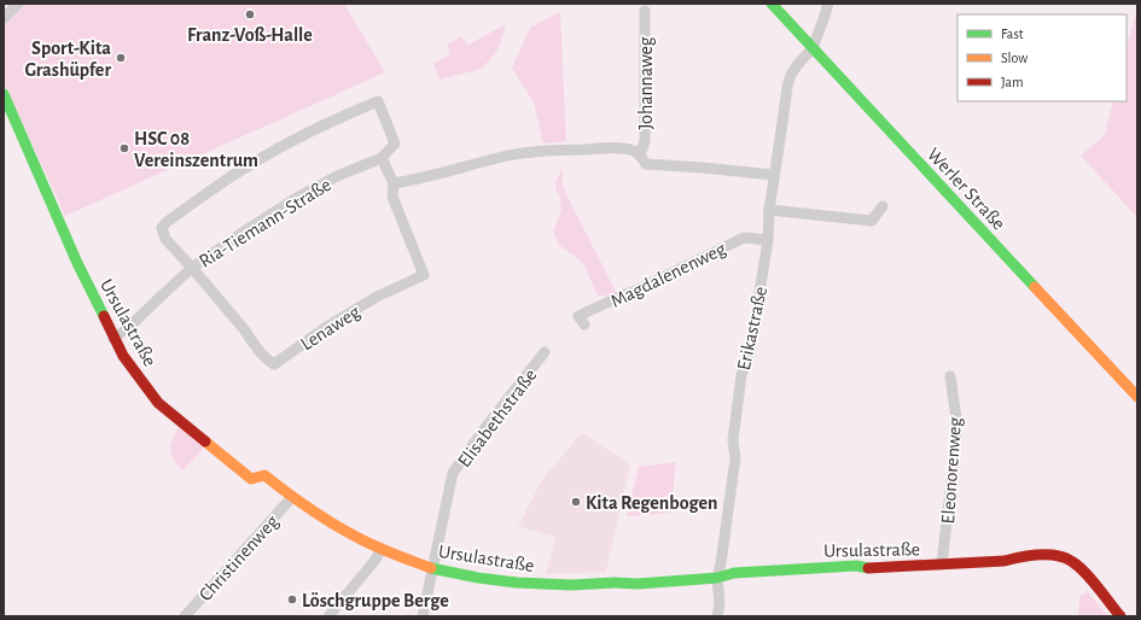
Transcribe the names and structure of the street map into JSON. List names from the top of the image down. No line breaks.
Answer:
{"streets":{"street":["Johannaweg","Werler Straße","Ria-Tiemann-Straße","Magdalenenweg","Ursulastraße","Lenaweg","Erikastraße","Elisabethstraße","Eleonorenweg","Christinenweg"]},"crossings":[["Werler Straße","Erikastraße"],["Ria-Tiemann-Straße","Ursulastraße"],["Ria-Tiemann-Straße","Lenaweg"],["Magdalenenweg","Erikastraße"],["Ursulastraße","Erikastraße"],["Ursulastraße","Elisabethstraße"],["Ursulastraße","Eleonorenweg"],["Ursulastraße","Christinenweg"]],"places":["Franz-Voß-Halle","Sport-Kita Grashüpfer","HSC 08 Vereinszentrum","Kita Regenbogen","Löschgruppe Berge"],"legend":["Fast","Slow","Jam"]}
